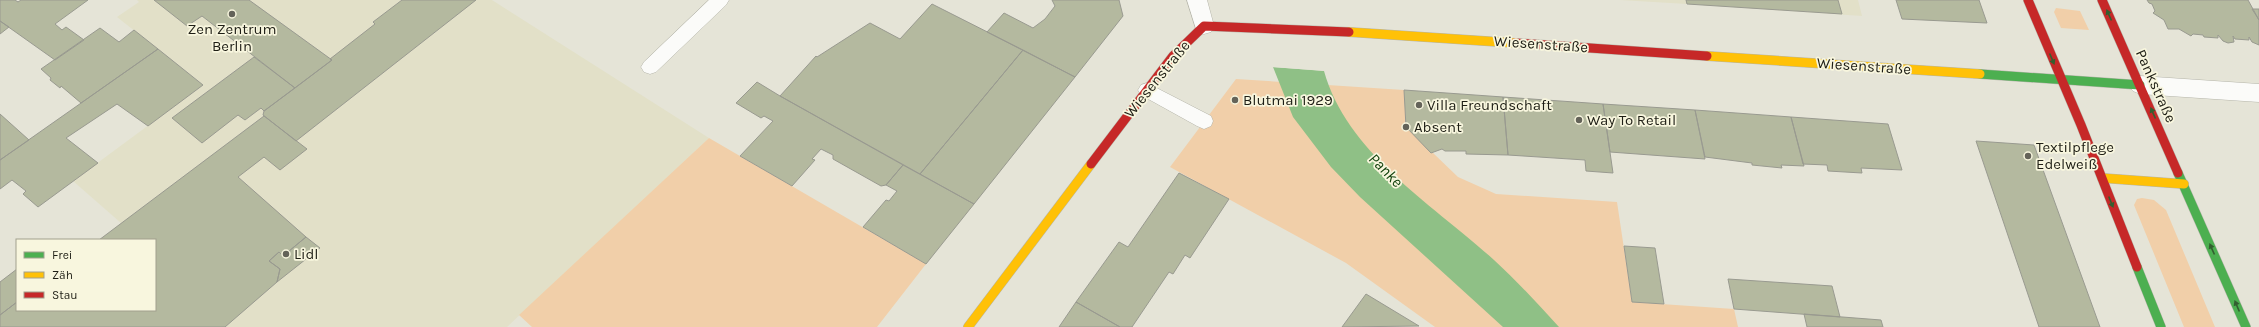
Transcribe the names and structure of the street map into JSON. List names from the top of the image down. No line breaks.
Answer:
{"streets":{"street":["Wiesenstraße","Pankstraße"]},"crossings":[["Wiesenstraße","Pankstraße"]],"water":["Panke"],"places":["Zen Zentrum Berlin","Blutmai 1929","Villa Freundschaft","Way To Retail","Absent","Textilpflege Edelweiß","Lidl"],"legend":["Frei","Zäh","Stau"]}
